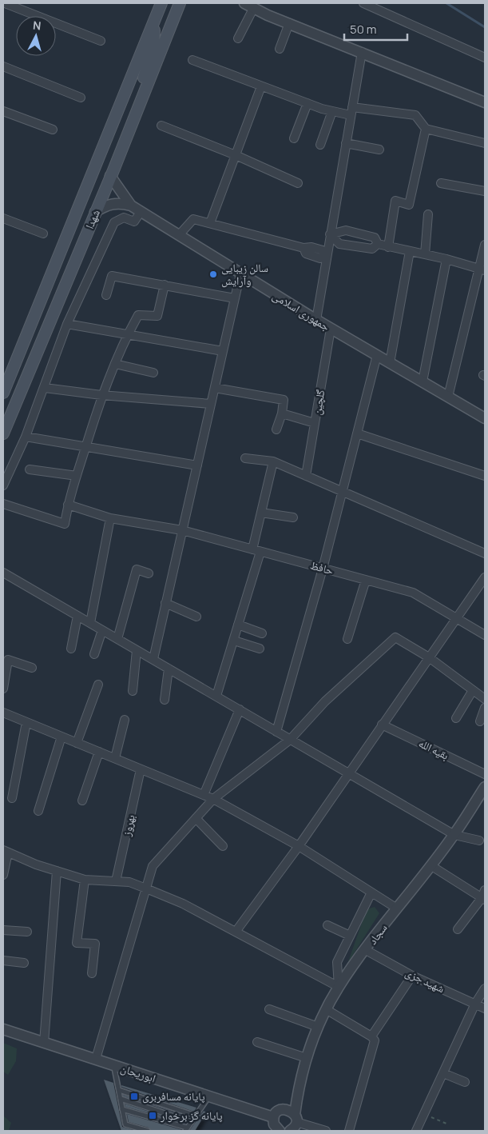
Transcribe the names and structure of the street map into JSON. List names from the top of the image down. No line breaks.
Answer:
{"streets":{"main road":["شهدا"],"street":["جمهوری اسلامی","گلچین","حافظ","بقیه الله","بهروز","سجاد","شهید جزی","ابوریحان"]},"crossings":[["شهدا","جمهوری اسلامی"],["جمهوری اسلامی","گلچین"],["سجاد","شهید جزی"],["سجاد","ابوریحان"]],"places":{"other":["سالن زیبایی وآرایش"],"transit":["پایانه مسافربری","پایانه گز برخوار"]},"scale_bar":"50 m","north":"top"}
